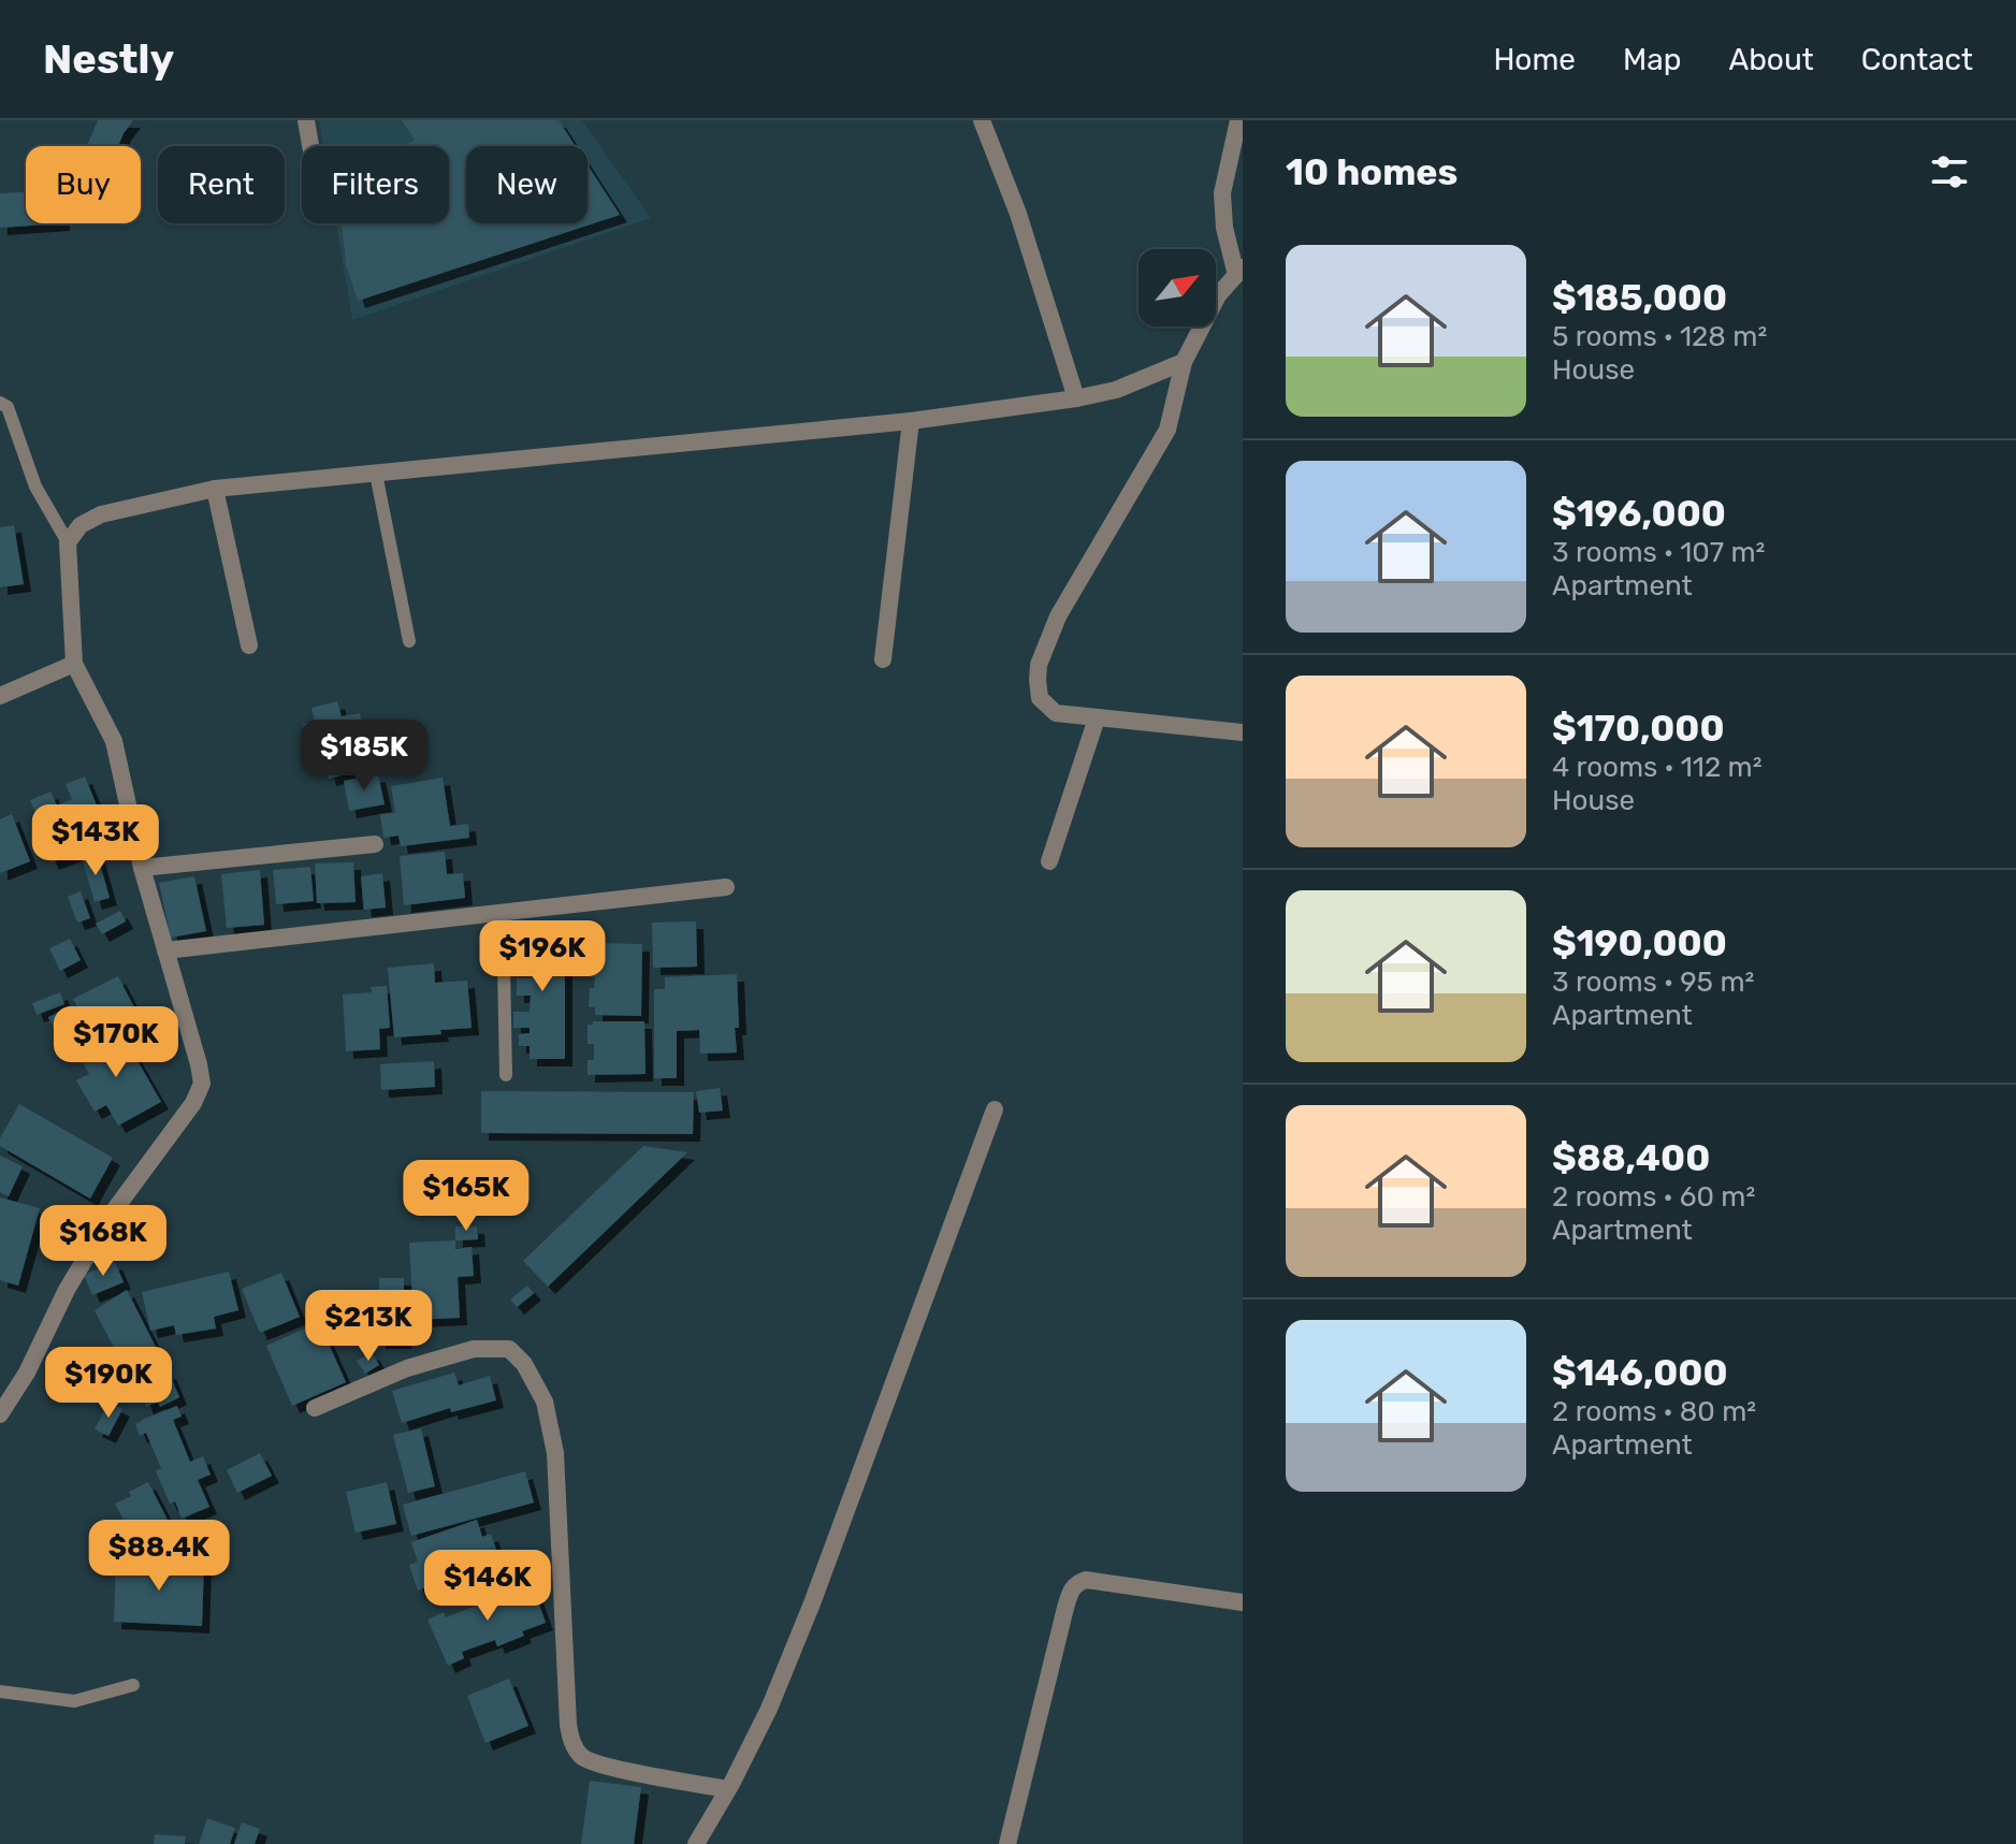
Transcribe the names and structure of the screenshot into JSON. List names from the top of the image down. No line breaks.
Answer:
{"north":"top right","page":{"header":"Nestly","nav":["Home","Map","About","Contact"],"heading":"10 homes","chip":["Buy","Rent","Filters","New"],"list":[{"name":"$185,000","note":"5 rooms · 128 m² · House"},{"name":"$196,000","note":"3 rooms · 107 m² · Apartment"},{"name":"$170,000","note":"4 rooms · 112 m² · House"},{"name":"$190,000","note":"3 rooms · 95 m² · Apartment"},{"name":"$88,400","note":"2 rooms · 60 m² · Apartment"},{"name":"$146,000","note":"2 rooms · 80 m² · Apartment"}],"price":["$185K","$143K","$196K","$170K","$165K","$168K","$213K","$190K","$88.4K","$146K"]}}
